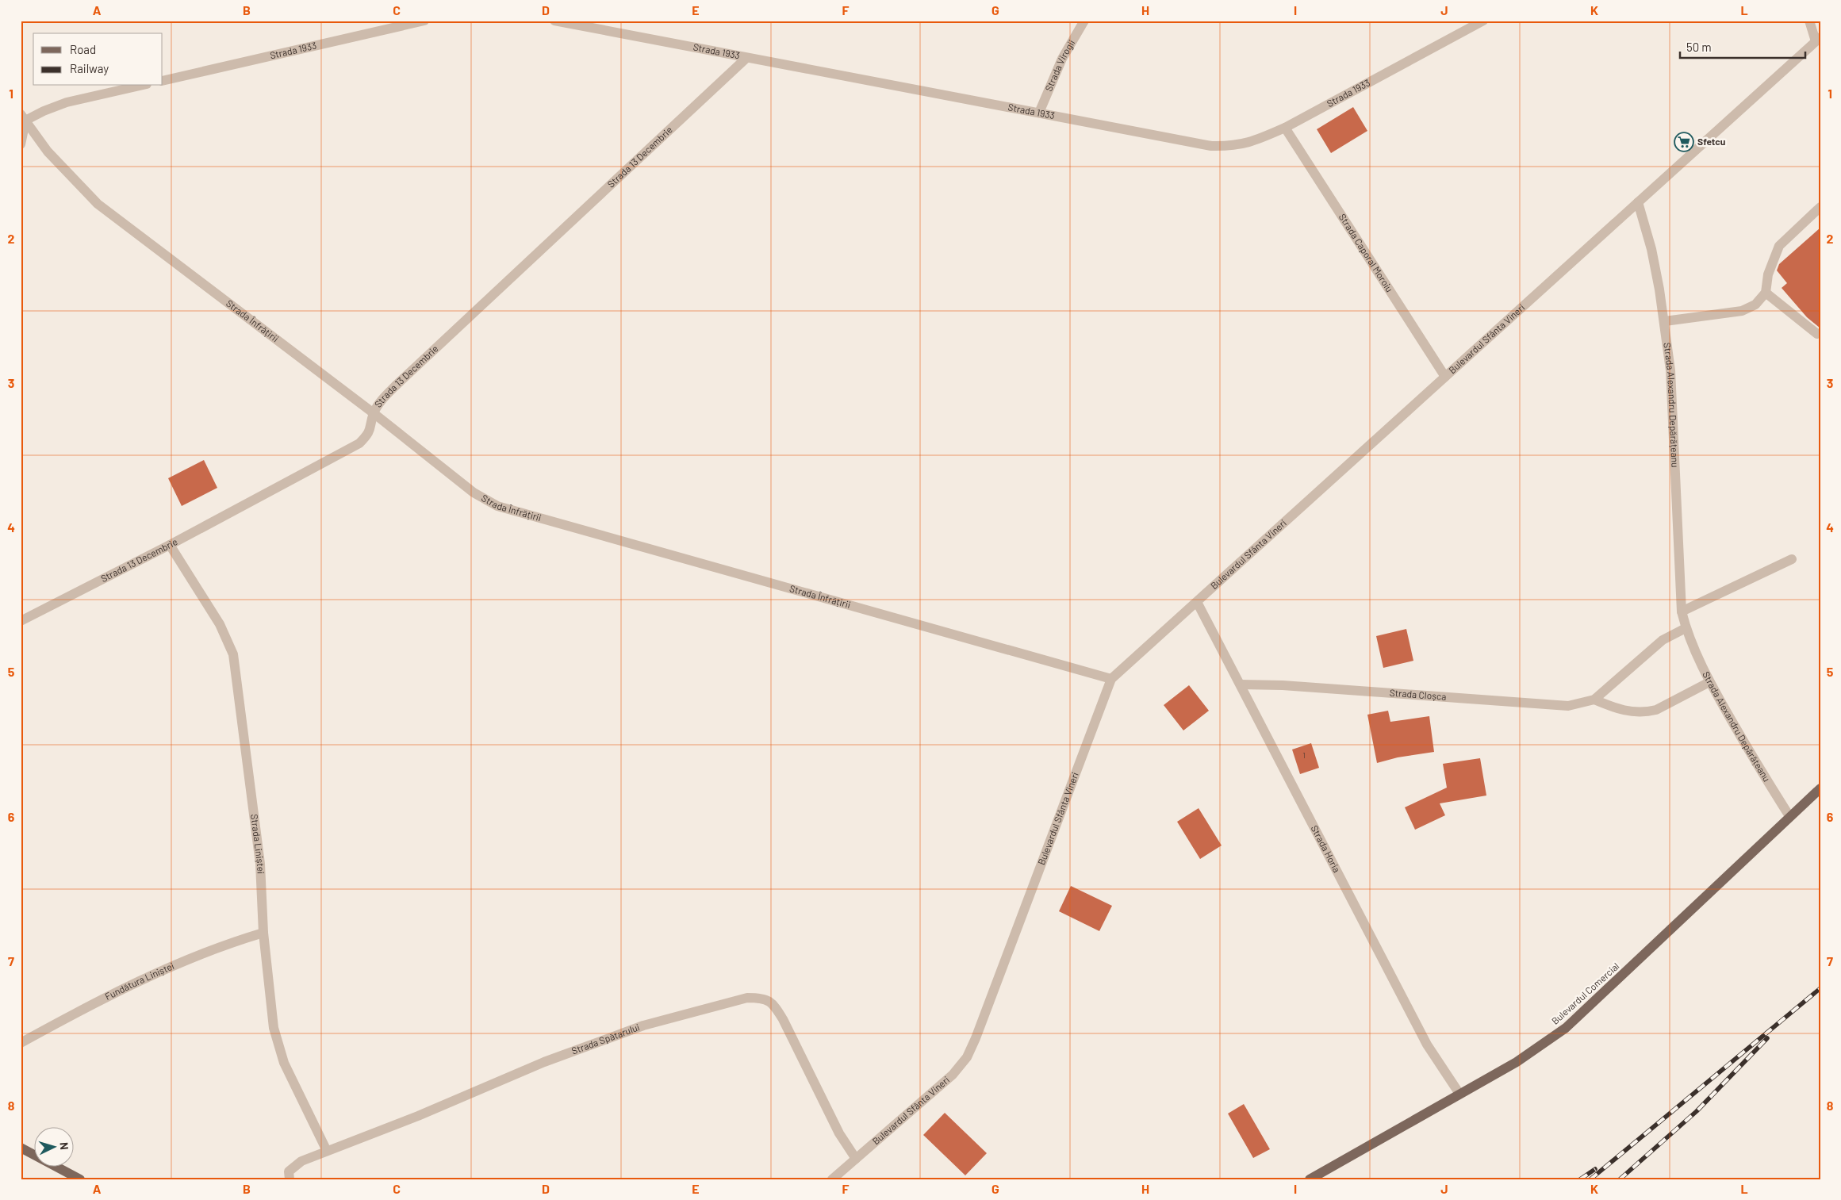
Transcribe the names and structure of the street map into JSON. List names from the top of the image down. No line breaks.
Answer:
{"streets":{"main road":["Bulevardul Comercial"],"street":["Strada 1933","Strada Virogii","Strada 13 Decembrie","Strada Caporal Moroiu","Strada Înfrățirii","Bulevardul Sfânta Vineri","Strada Alexandru Depărățeanu","Strada Cloșca","Strada Liniștei","Strada Horia","Fundătura Liniștei","Strada Spătarului"]},"crossings":[["Strada 1933","Strada Virogii"],["Strada 1933","Strada 13 Decembrie"],["Strada 1933","Strada Caporal Moroiu"],["Strada 13 Decembrie","Strada Înfrățirii"],["Strada 13 Decembrie","Strada Liniștei"],["Strada Caporal Moroiu","Bulevardul Sfânta Vineri"],["Strada Înfrățirii","Bulevardul Sfânta Vineri"],["Bulevardul Sfânta Vineri","Strada Alexandru Depărățeanu"],["Bulevardul Sfânta Vineri","Strada Horia"],["Bulevardul Sfânta Vineri","Strada Spătarului"],["Strada Alexandru Depărățeanu","Strada Cloșca"],["Strada Alexandru Depărățeanu","Bulevardul Comercial"],["Strada Cloșca","Strada Horia"],["Strada Liniștei","Fundătura Liniștei"],["Strada Liniștei","Strada Spătarului"],["Strada Horia","Bulevardul Comercial"]],"places":{"supermarket":["Sfetcu"]},"house_numbers":["1"],"legend":["Road","Railway"],"scale_bar":"50 m","north":"right","grid":{"columns":["A","B","C","D","E","F","G","H","I","J","K","L"],"rows":["1","2","3","4","5","6","7","8"]}}
